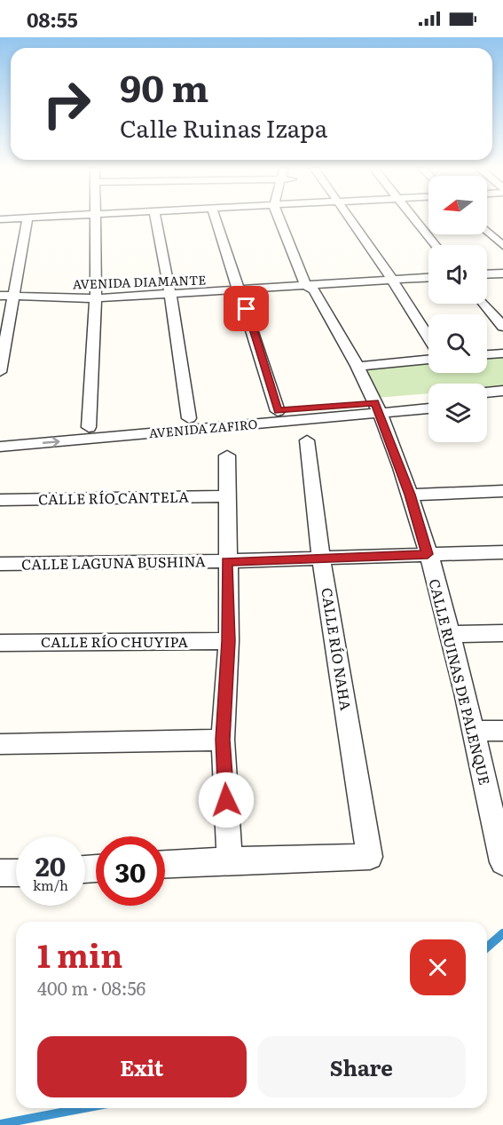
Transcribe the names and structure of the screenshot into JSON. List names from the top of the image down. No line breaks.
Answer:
{"streets":{"street":["AVENIDA DIAMANTE","AVENIDA ZAFIRO","CALLE RÍO CANTELA","CALLE LAGUNA BUSHINA","CALLE RÍO CHUYIPA","CALLE RÍO NAHA","CALLE RUINAS DE PALENQUE"]},"crossings":[["AVENIDA DIAMANTE","CALLE RUINAS DE PALENQUE"],["AVENIDA ZAFIRO","CALLE RUINAS DE PALENQUE"],["CALLE LAGUNA BUSHINA","CALLE RÍO NAHA"],["CALLE LAGUNA BUSHINA","CALLE RUINAS DE PALENQUE"]],"north":"left","page":{"status":"08:55","turn":["90 m","Calle Ruinas Izapa"],"speed":"20 km/h","limit":"30","heading":["1 min","400 m · 08:56"],"buttons":["Exit","Share"]}}
